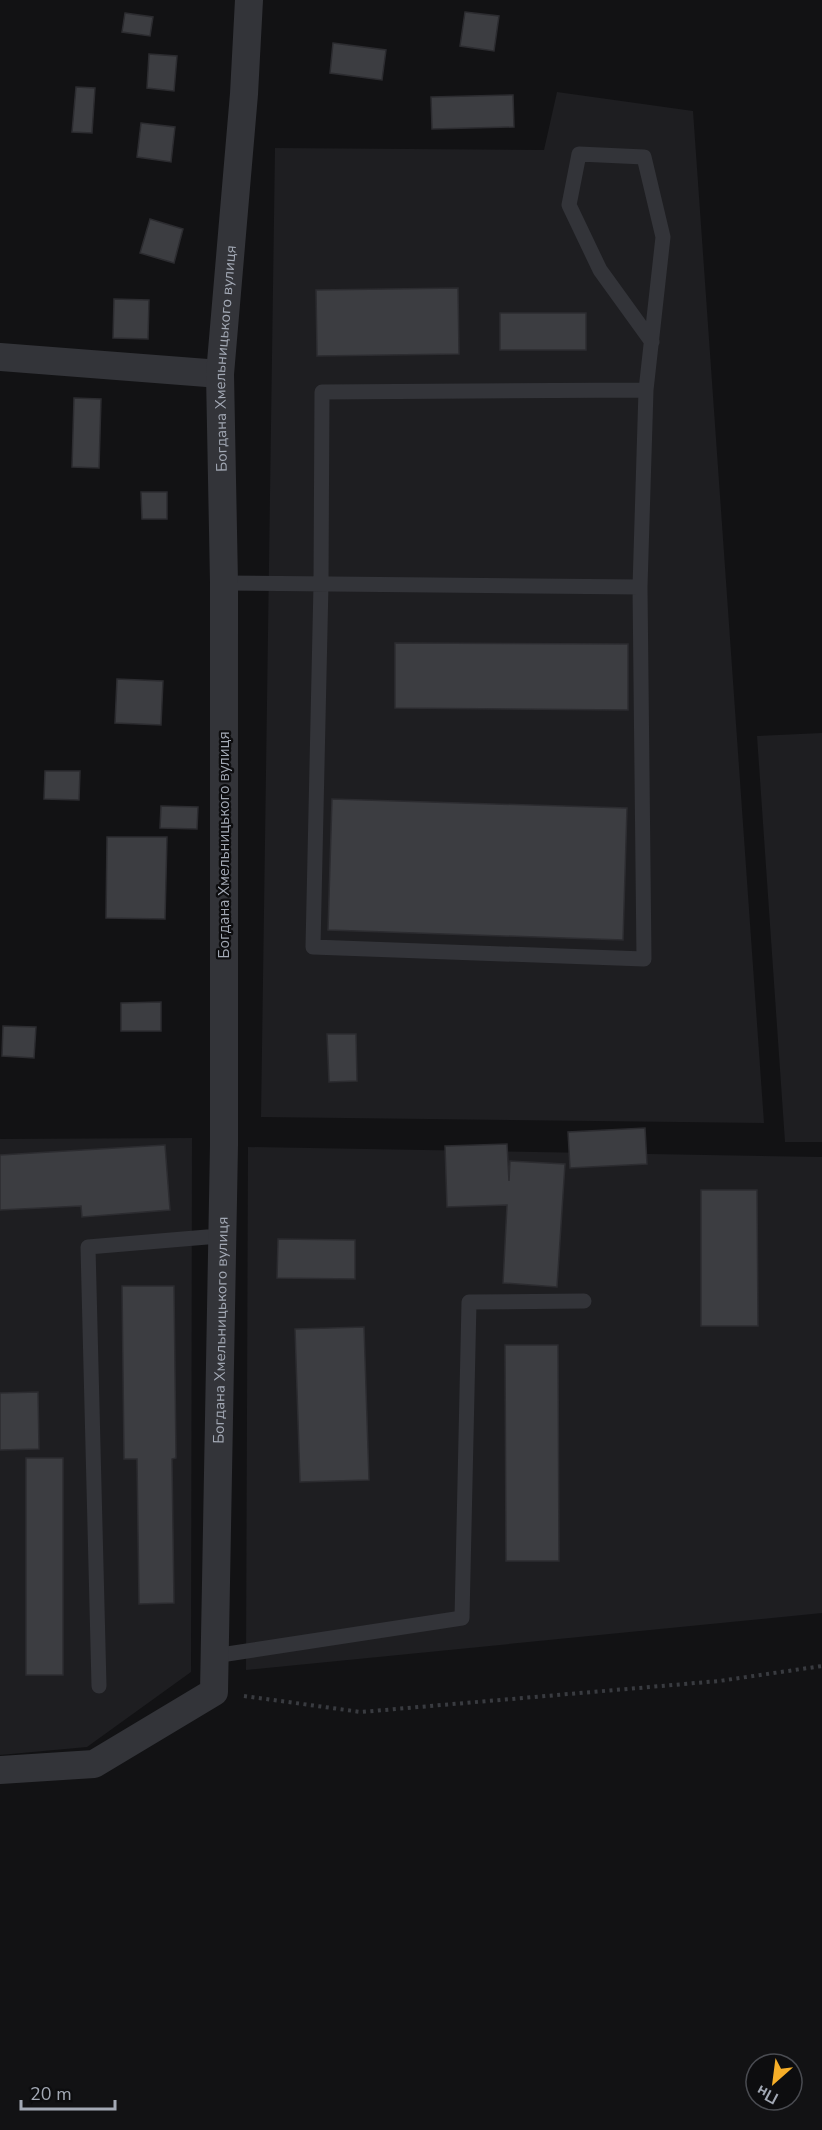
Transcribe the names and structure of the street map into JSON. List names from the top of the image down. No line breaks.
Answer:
{"streets":{"street":["Богдана Хмельницького вулиця"]},"scale_bar":"20 m","north":"bottom left"}
